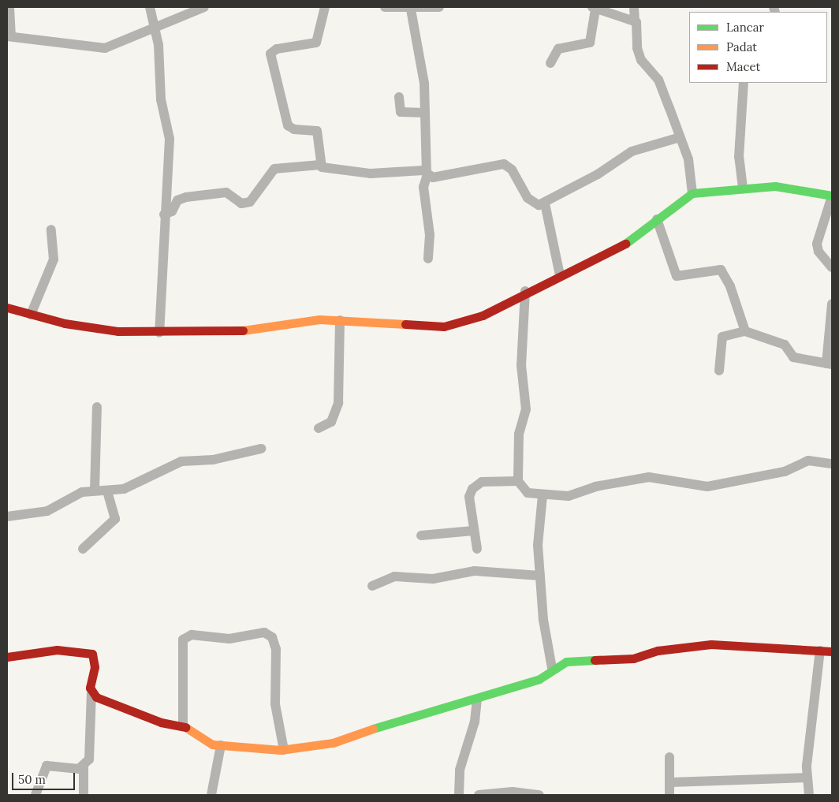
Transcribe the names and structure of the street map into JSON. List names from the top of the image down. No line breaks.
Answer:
{"legend":["Lancar","Padat","Macet"],"scale_bar":"50 m"}
